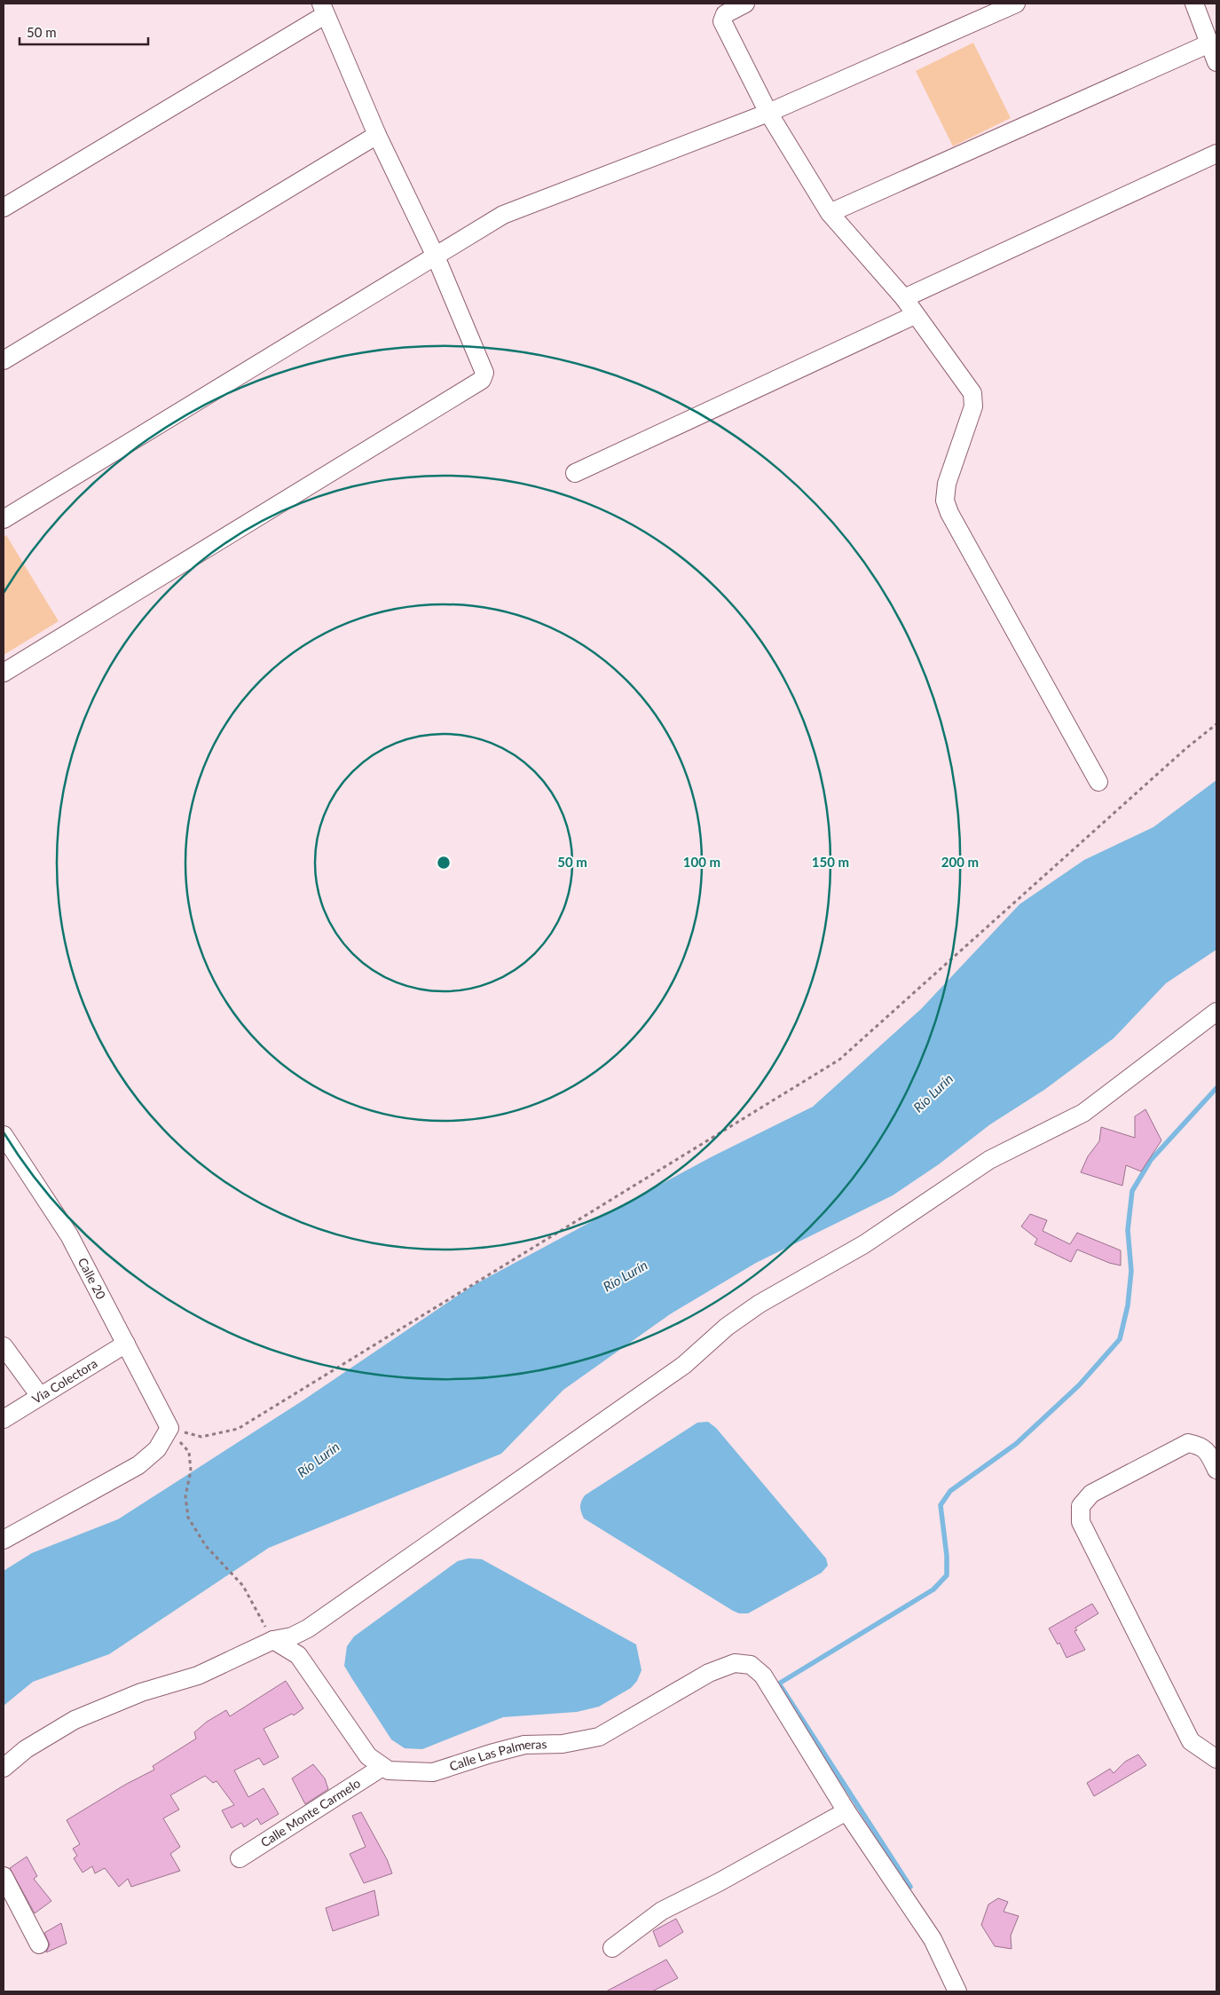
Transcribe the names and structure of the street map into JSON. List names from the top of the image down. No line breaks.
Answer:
{"streets":{"street":["Calle 20","Via Colectora","Calle Las Palmeras","Calle Monte Carmelo"]},"crossings":[["Calle 20","Via Colectora"],["Calle Las Palmeras","Calle Monte Carmelo"]],"water":["Río Lurín"],"scale_bar":"50 m","rings":["50 m","100 m","150 m","200 m"]}
